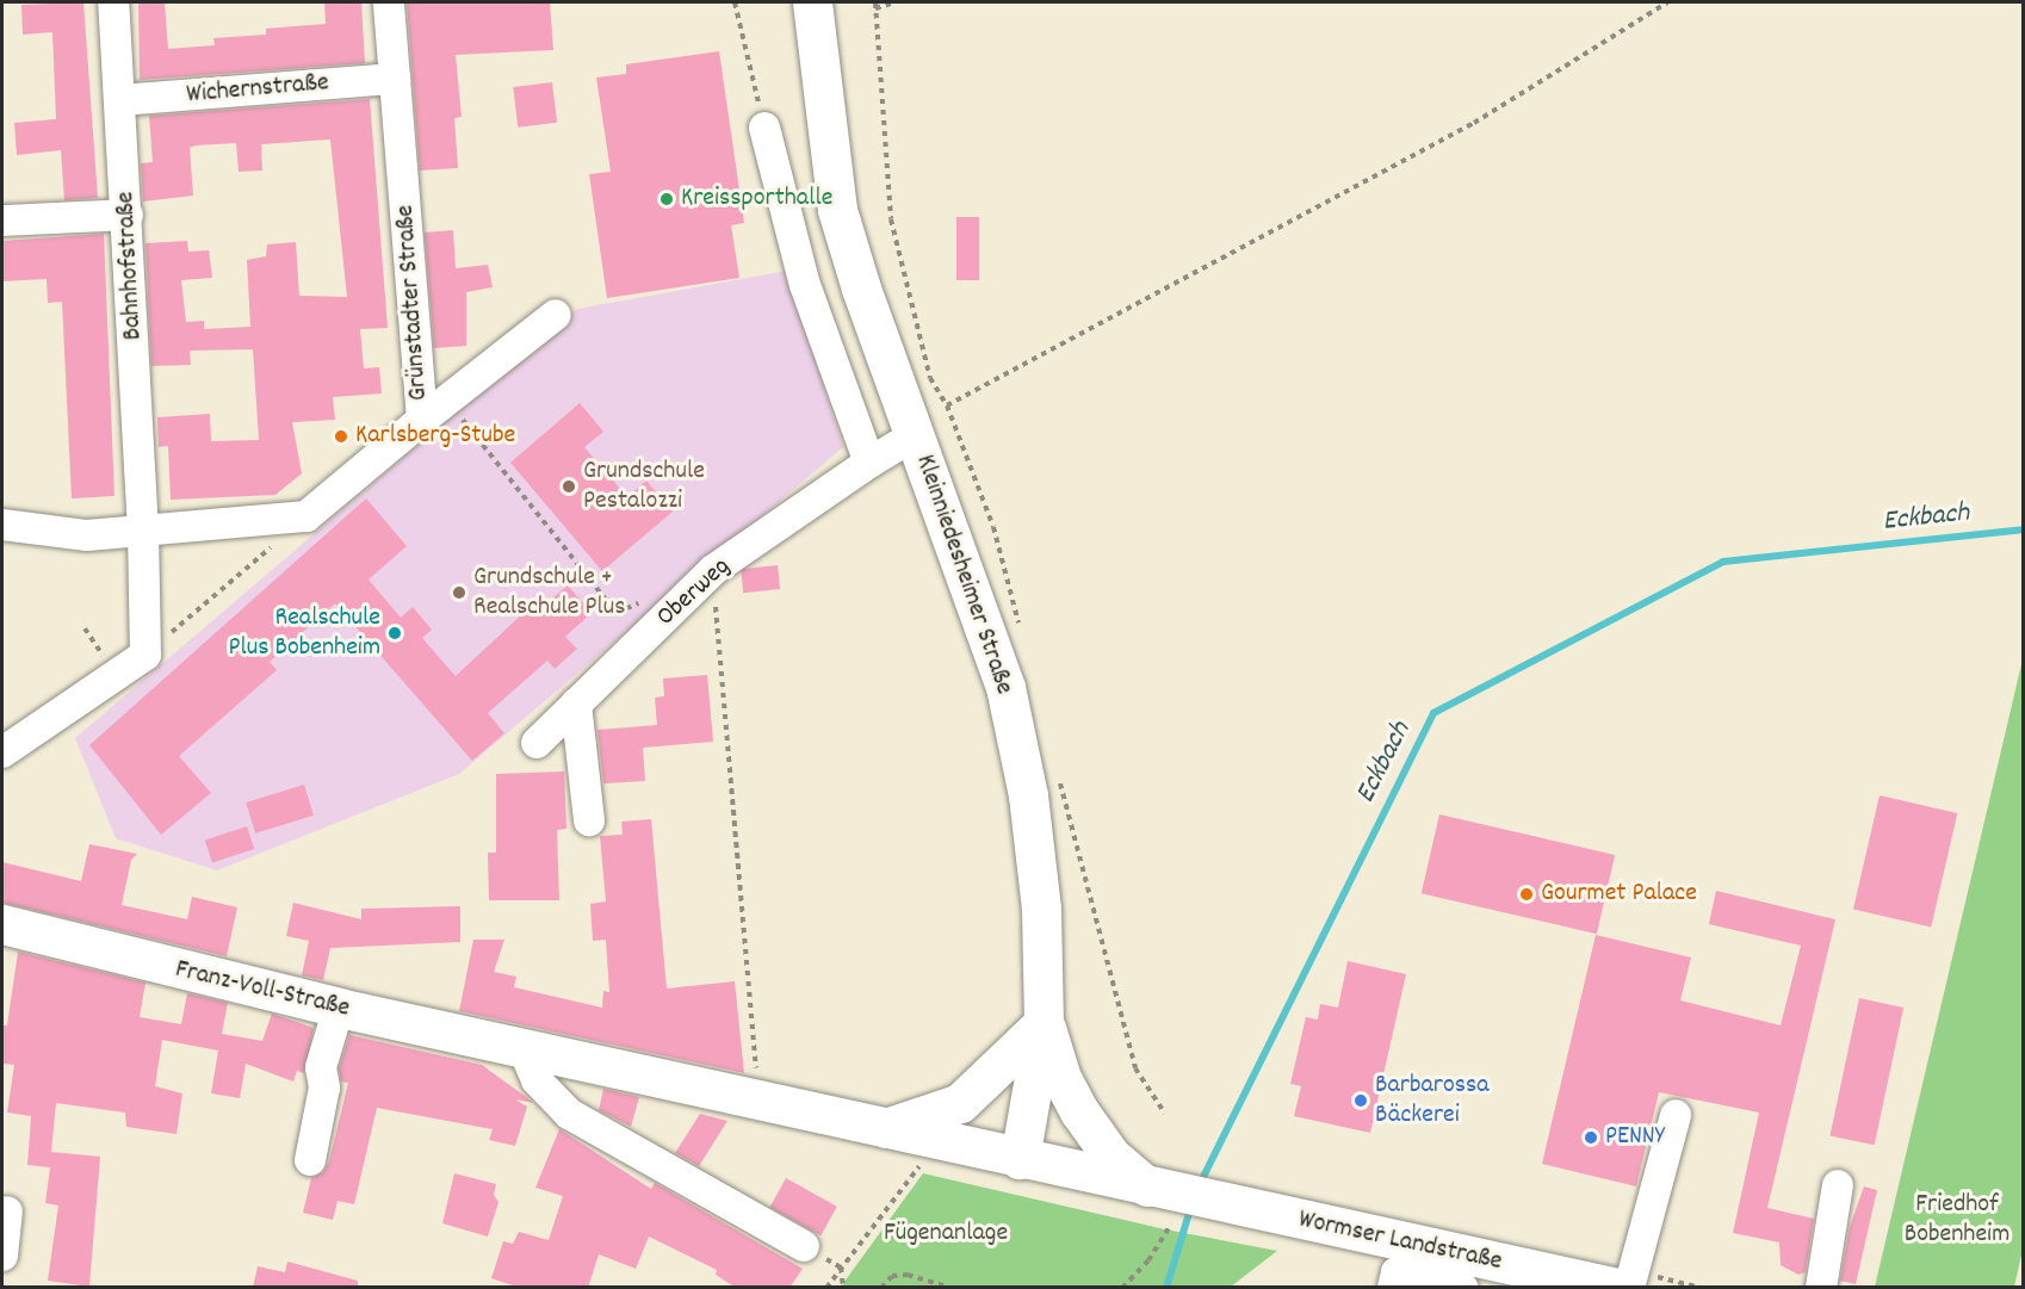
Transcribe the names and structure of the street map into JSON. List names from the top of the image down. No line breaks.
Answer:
{"streets":{"main road":["Kleinniedesheimer Straße","Franz-Voll-Straße","Wormser Landstraße"],"street":["Wichernstraße","Bahnhofstraße","Grünstadter Straße","Oberweg"]},"crossings":[["Wichernstraße","Bahnhofstraße"],["Wichernstraße","Grünstadter Straße"],["Kleinniedesheimer Straße","Oberweg"],["Kleinniedesheimer Straße","Franz-Voll-Straße"],["Kleinniedesheimer Straße","Wormser Landstraße"],["Franz-Voll-Straße","Wormser Landstraße"]],"water":["Eckbach"],"parks":["Friedhof Bobenheim","Fügenanlage"],"places":["Kreissporthalle","Karlsberg-Stube","Grundschule Pestalozzi","Grundschule + Realschule Plus","Realschule Plus Bobenheim","Gourmet Palace","Barbarossa Bäckerei","PENNY"]}
